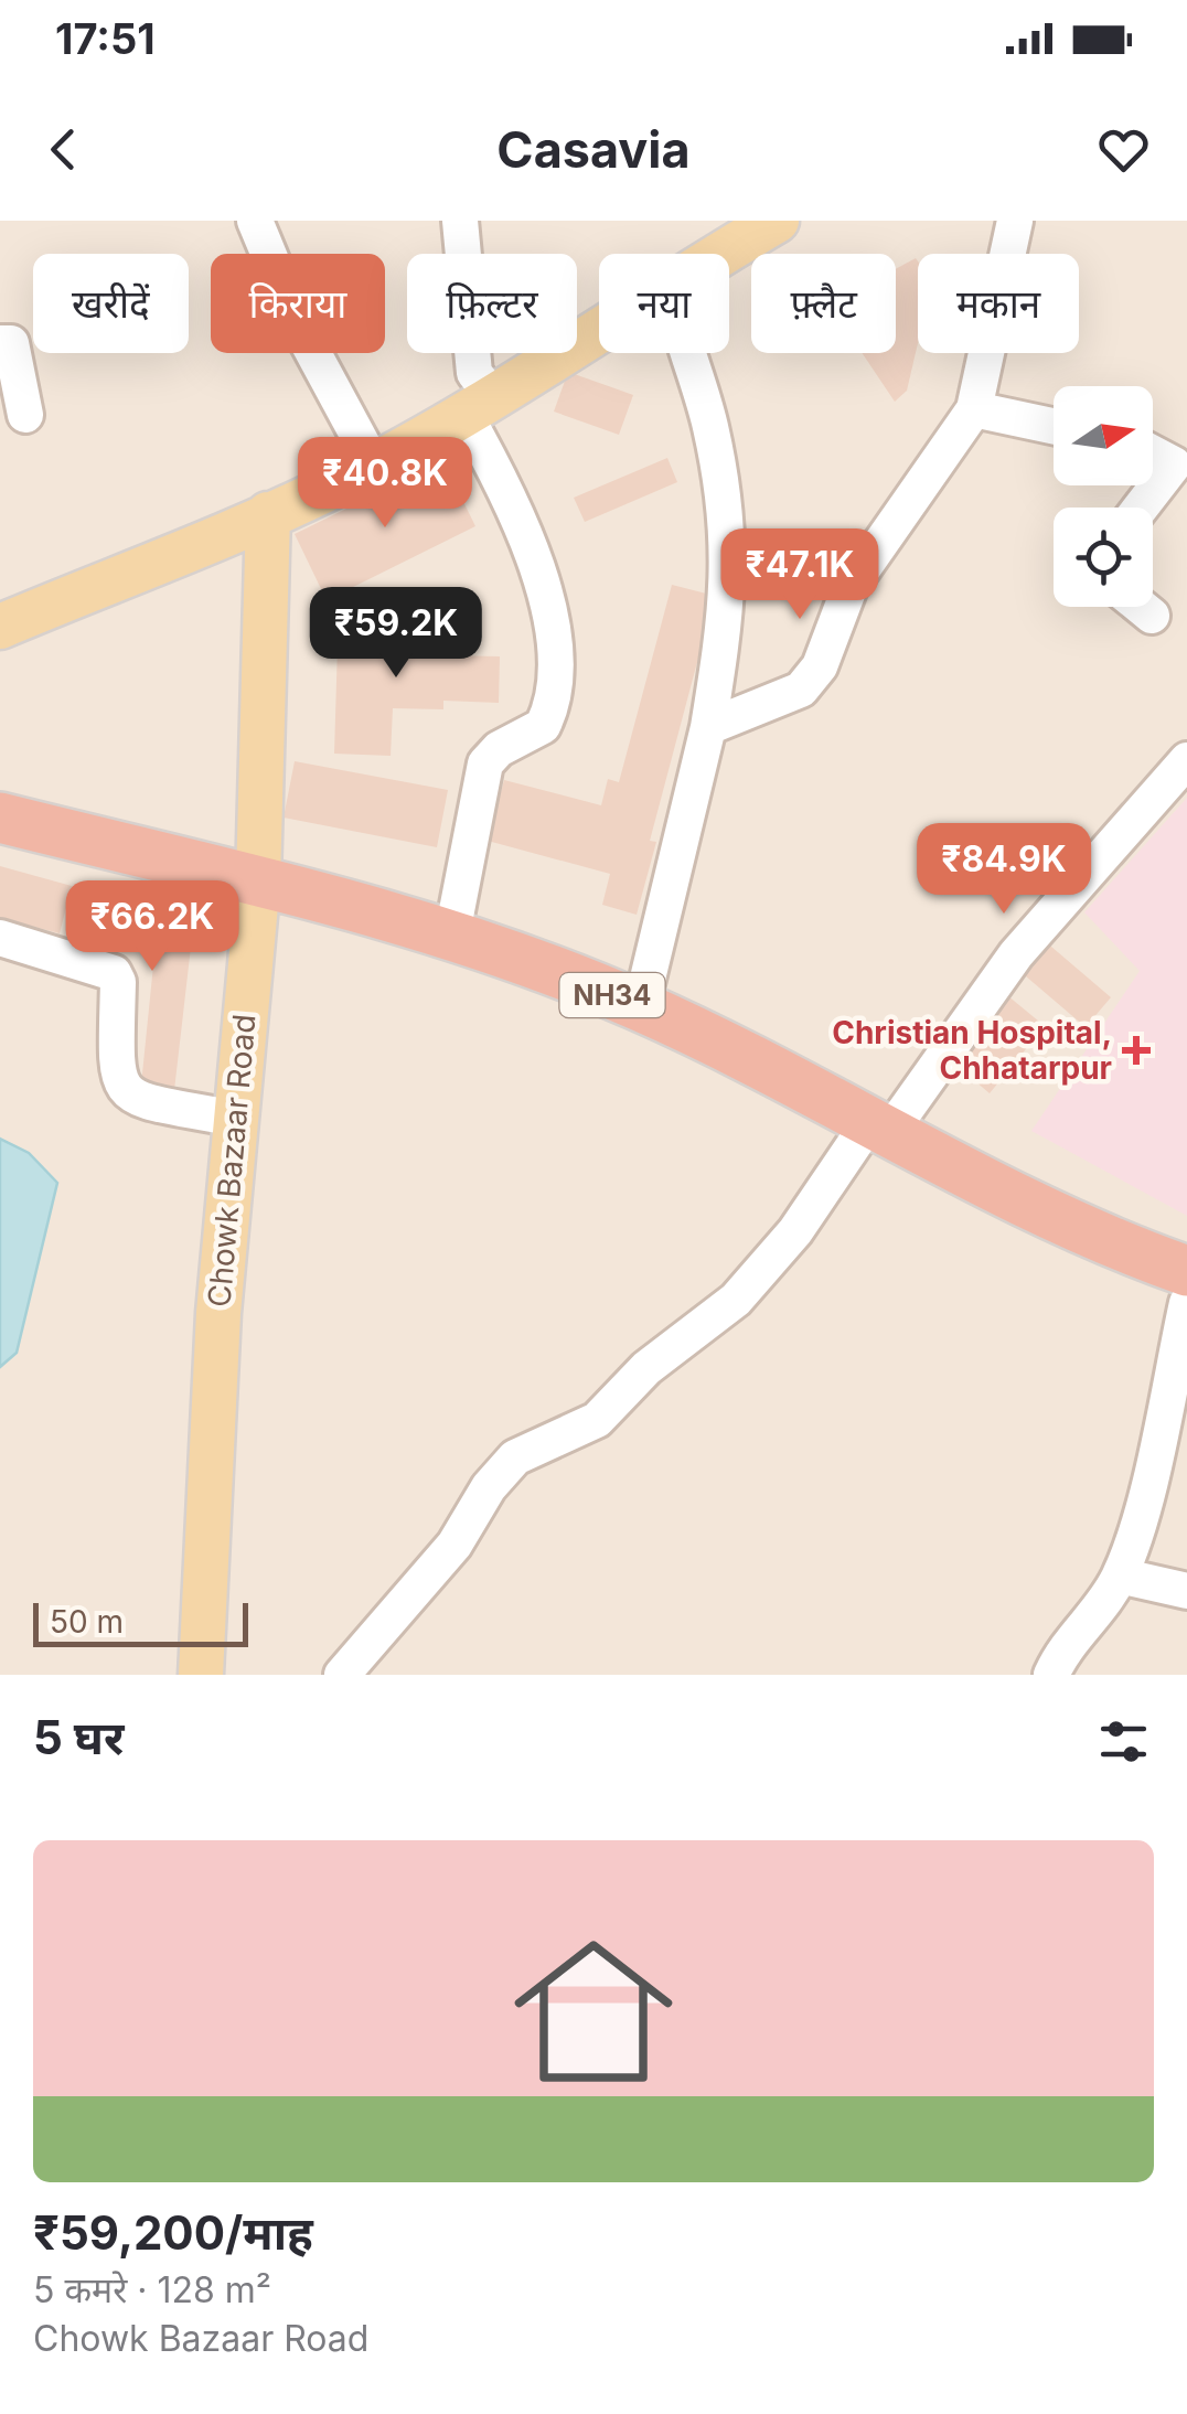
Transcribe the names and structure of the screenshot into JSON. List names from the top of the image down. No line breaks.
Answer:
{"streets":{"highway":["NH34"],"main road":["Chowk Bazaar Road"]},"crossings":[["NH34","Chowk Bazaar Road"]],"places":{"health":["Christian Hospital, Chhatarpur"]},"scale_bar":"50 m","north":"right","page":{"status":"17:51","header":"Casavia","chip":["खरीदें","किराया","फ़िल्टर","नया","फ़्लैट","मकान"],"price":["₹40.8K","₹47.1K","₹59.2K","₹84.9K","₹66.2K"],"scale":"50 m","heading":"5 घर","list":[{"name":"₹59,200/माह","note":"5 कमरे · 128 m² · Chowk Bazaar Road"}]}}
